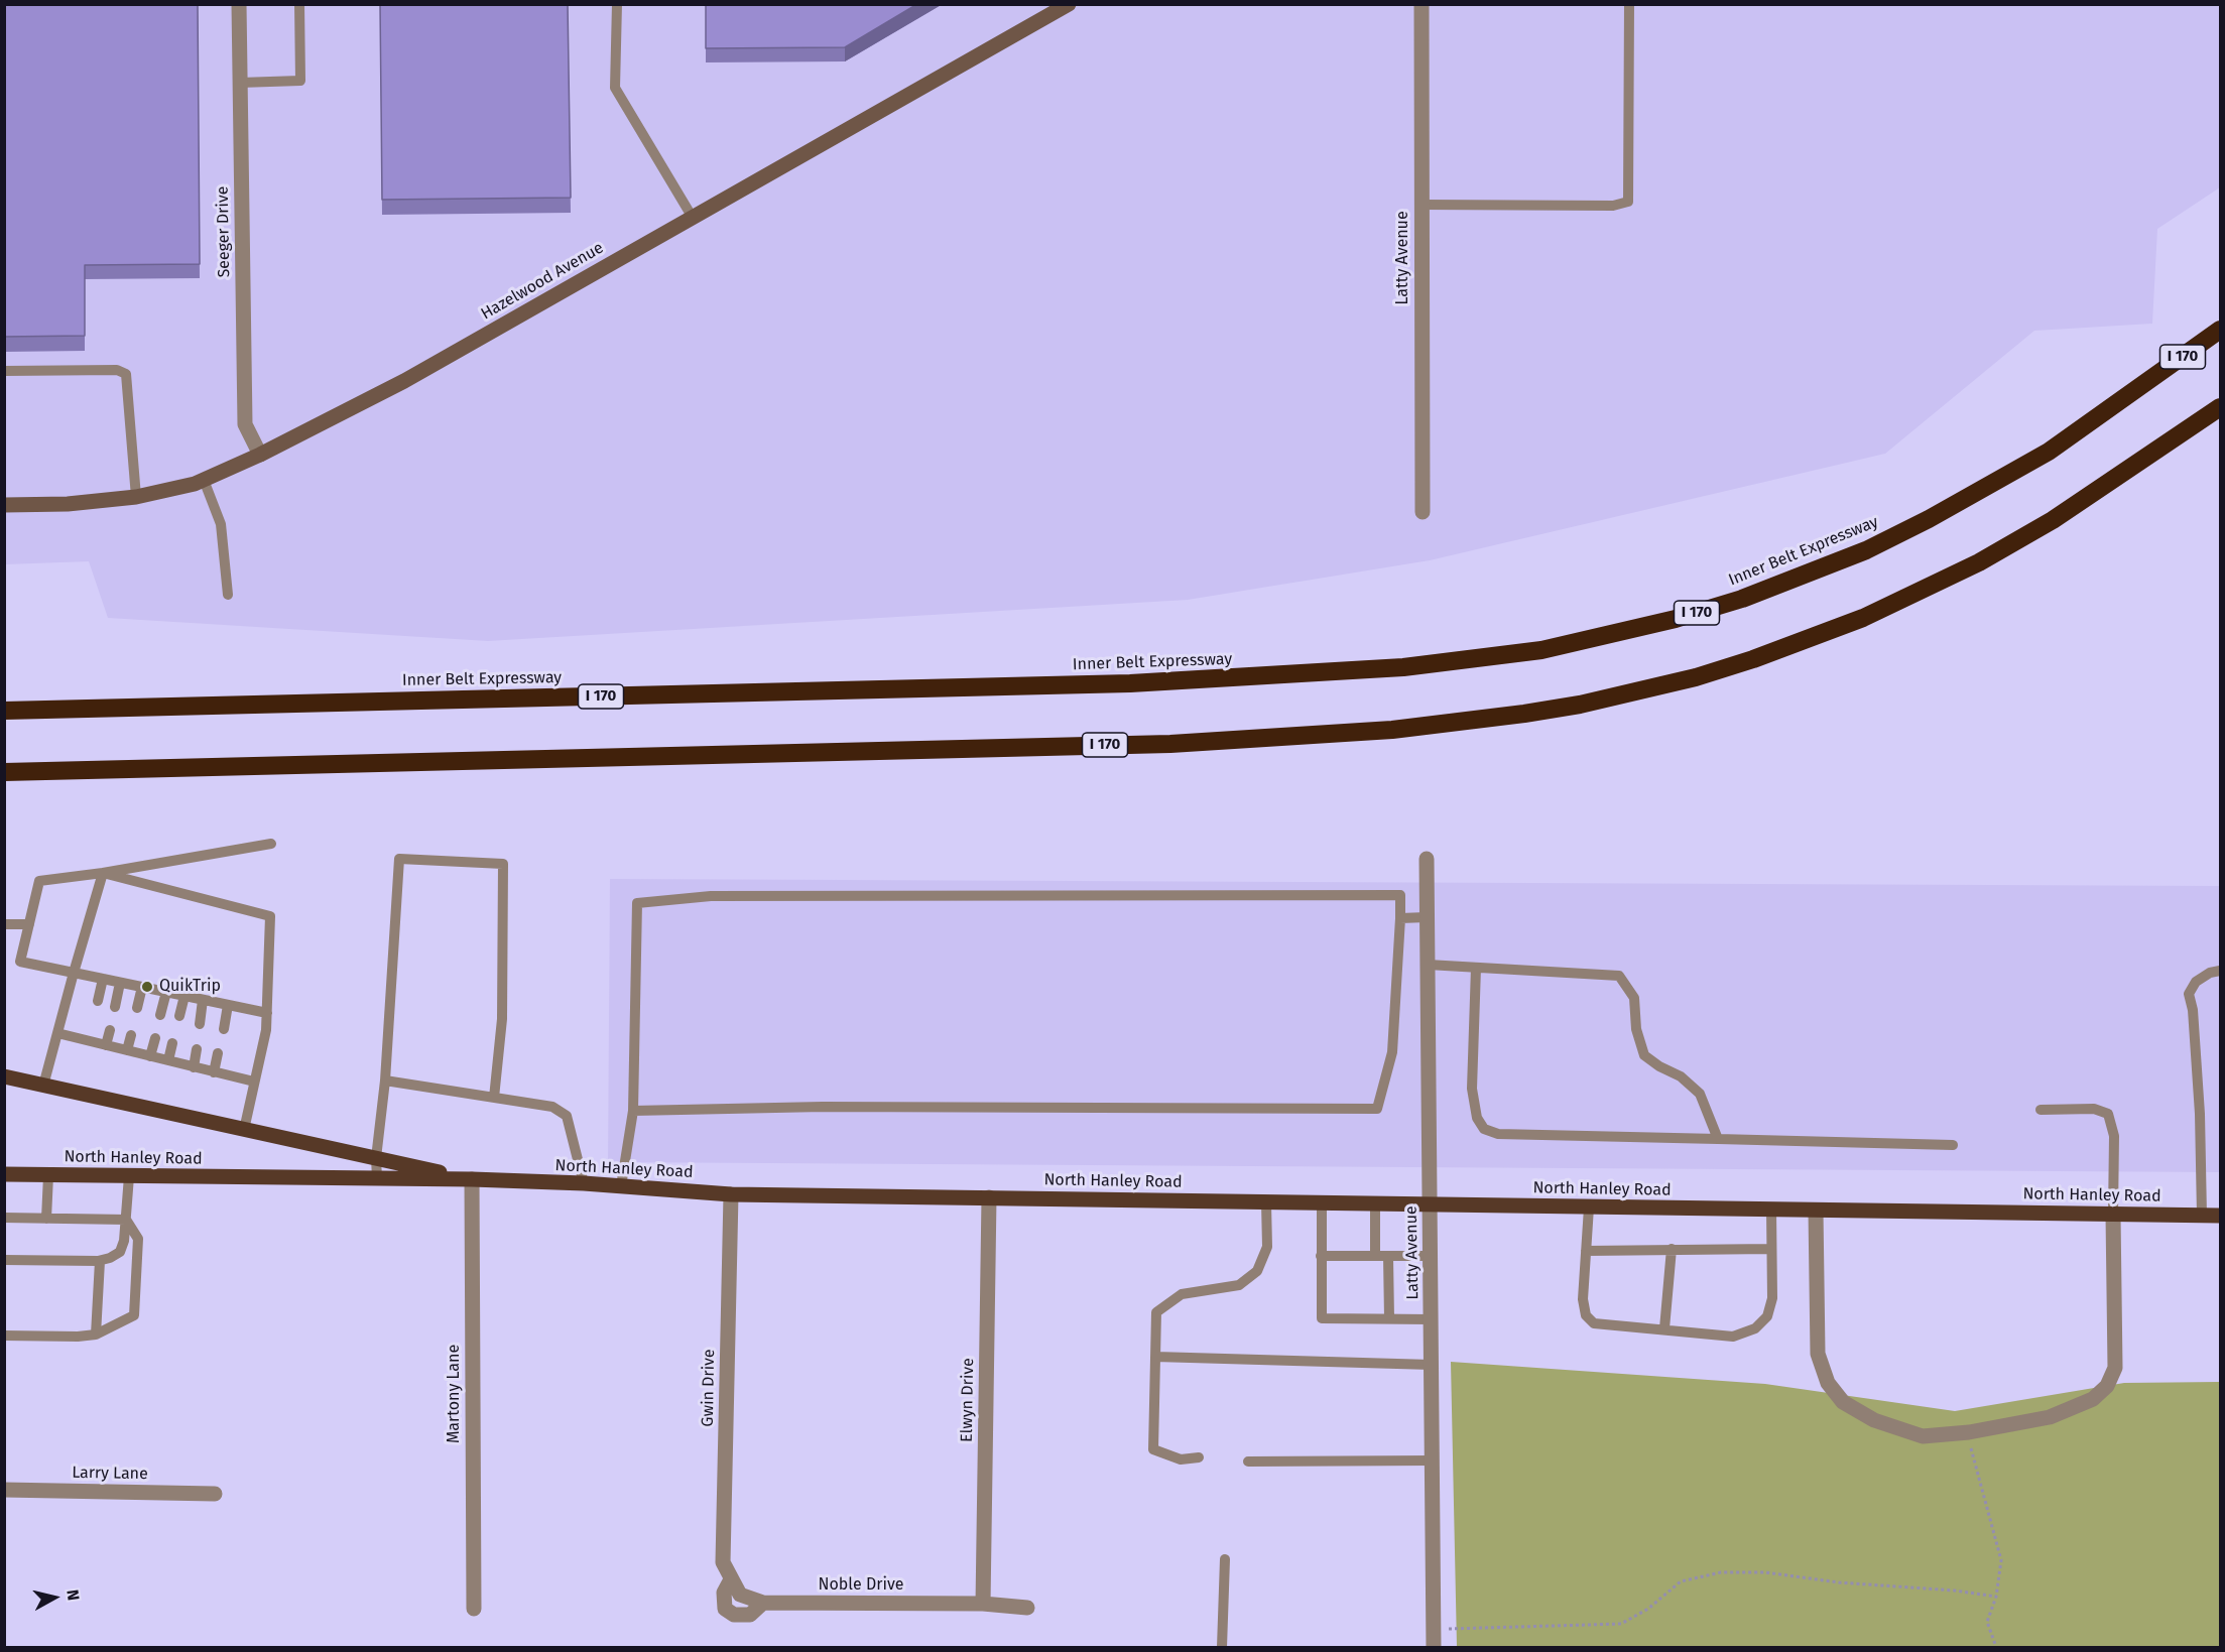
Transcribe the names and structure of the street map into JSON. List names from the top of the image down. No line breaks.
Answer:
{"streets":{"highway":["I 170","Inner Belt Expressway"],"main road":["North Hanley Road"],"street":["Seeger Drive","Latty Avenue","Hazelwood Avenue","Gwin Drive","Martony Lane","Elwyn Drive","Larry Lane","Noble Drive"]},"crossings":[["Seeger Drive","Hazelwood Avenue"],["Latty Avenue","North Hanley Road"],["North Hanley Road","Gwin Drive"],["North Hanley Road","Martony Lane"],["North Hanley Road","Elwyn Drive"],["Gwin Drive","Noble Drive"],["Elwyn Drive","Noble Drive"]],"places":["QuikTrip"],"north":"right"}
